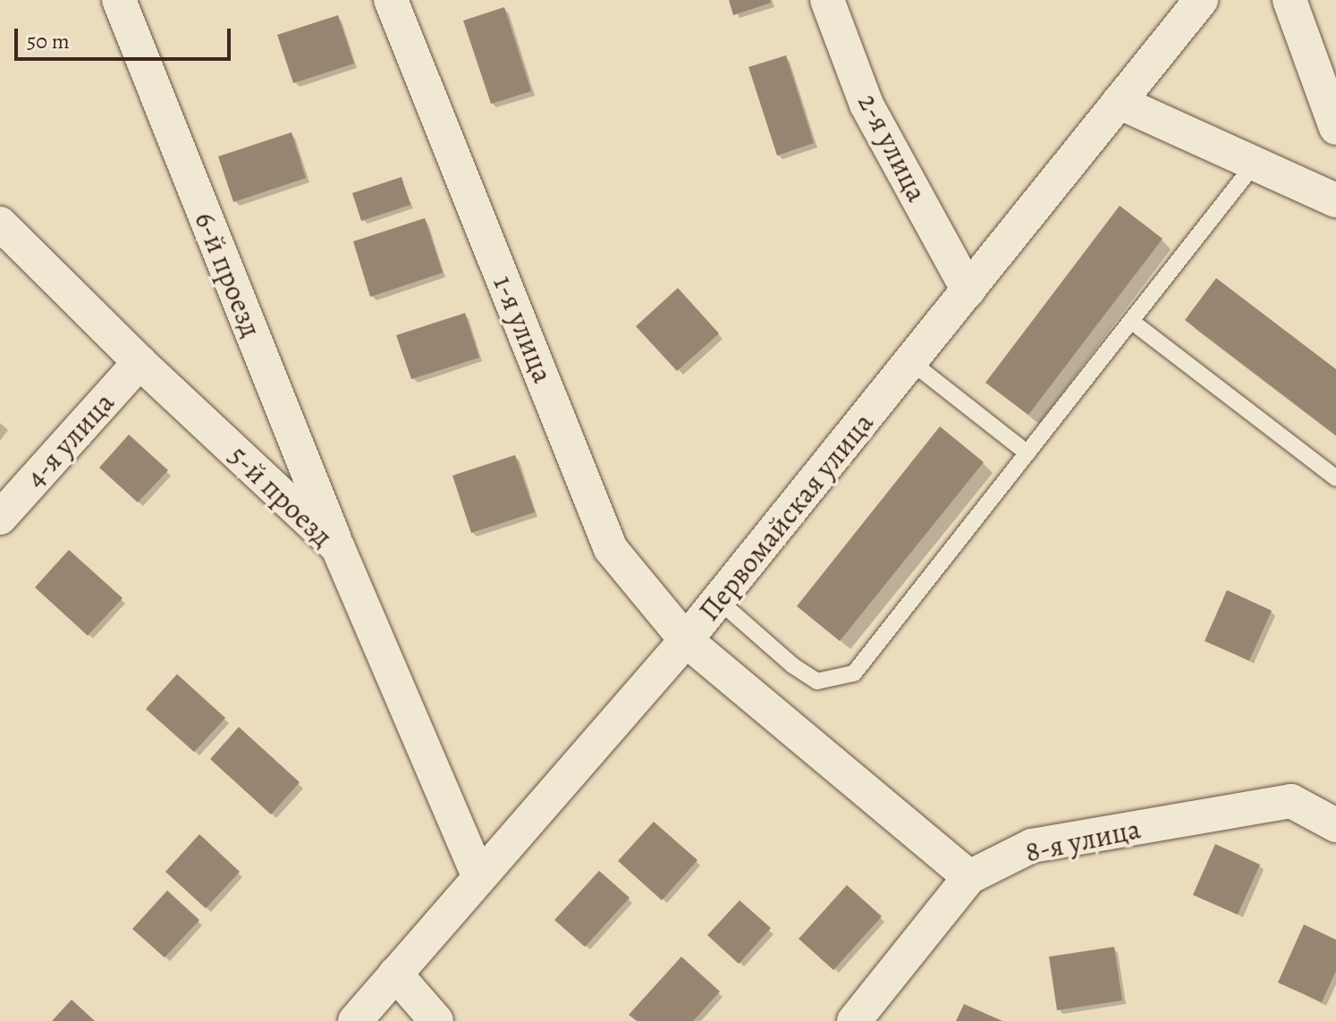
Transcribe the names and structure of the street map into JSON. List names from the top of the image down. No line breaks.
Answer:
{"streets":{"street":["2-я улица","6-й проезд","1-я улица","4-я улица","5-й проезд","Первомайская улица","8-я улица"]},"crossings":[["2-я улица","Первомайская улица"],["6-й проезд","5-й проезд"],["1-я улица","Первомайская улица"],["1-я улица","8-я улица"],["4-я улица","5-й проезд"],["5-й проезд","Первомайская улица"]],"scale_bar":"50 m"}
